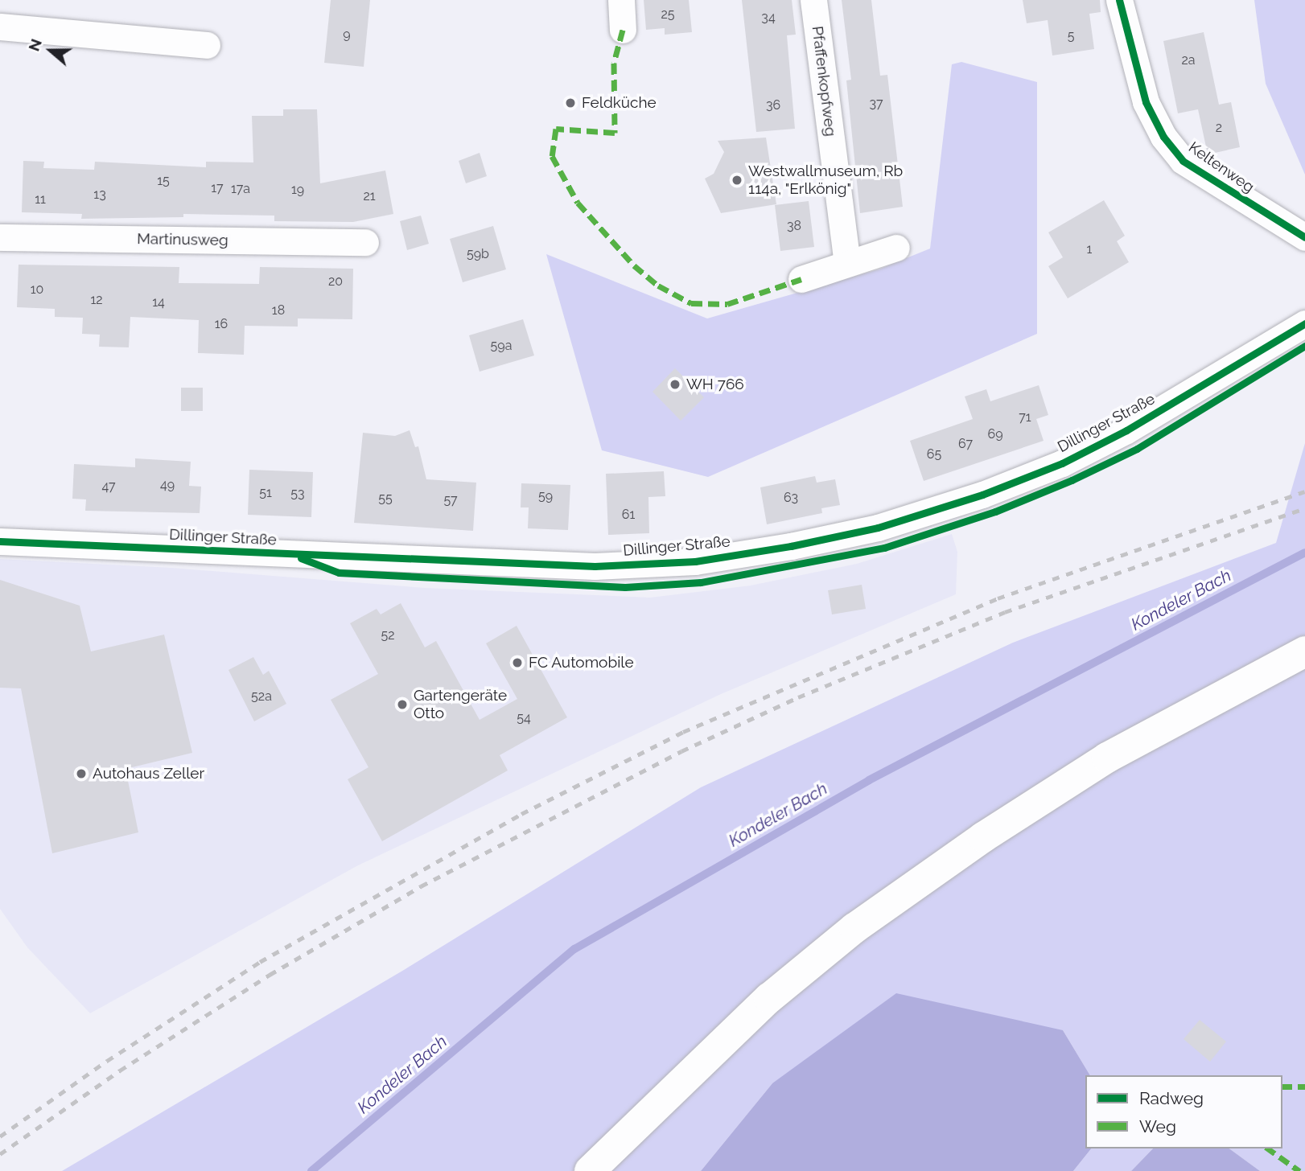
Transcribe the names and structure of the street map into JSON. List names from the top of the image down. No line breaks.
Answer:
{"streets":{"street":["Pfaffenkopfweg","Keltenweg","Martinusweg","Dillinger Straße"]},"water":["Kondeler Bach"],"places":["Feldküche","Westwallmuseum, Rb 114a, \"Erlkönig\"","WH 766","FC Automobile","Gartengeräte Otto","Autohaus Zeller"],"house_numbers":["25","34","9","5","2a","37","36","2","15","17","17a","19","13","21","11","38","1","59b","20","10","12","14","18","16","59a","71","69","67","65","49","47","51","53","59","63","55","57","61","52","52a","54"],"legend":["Radweg","Weg"],"north":"left"}
